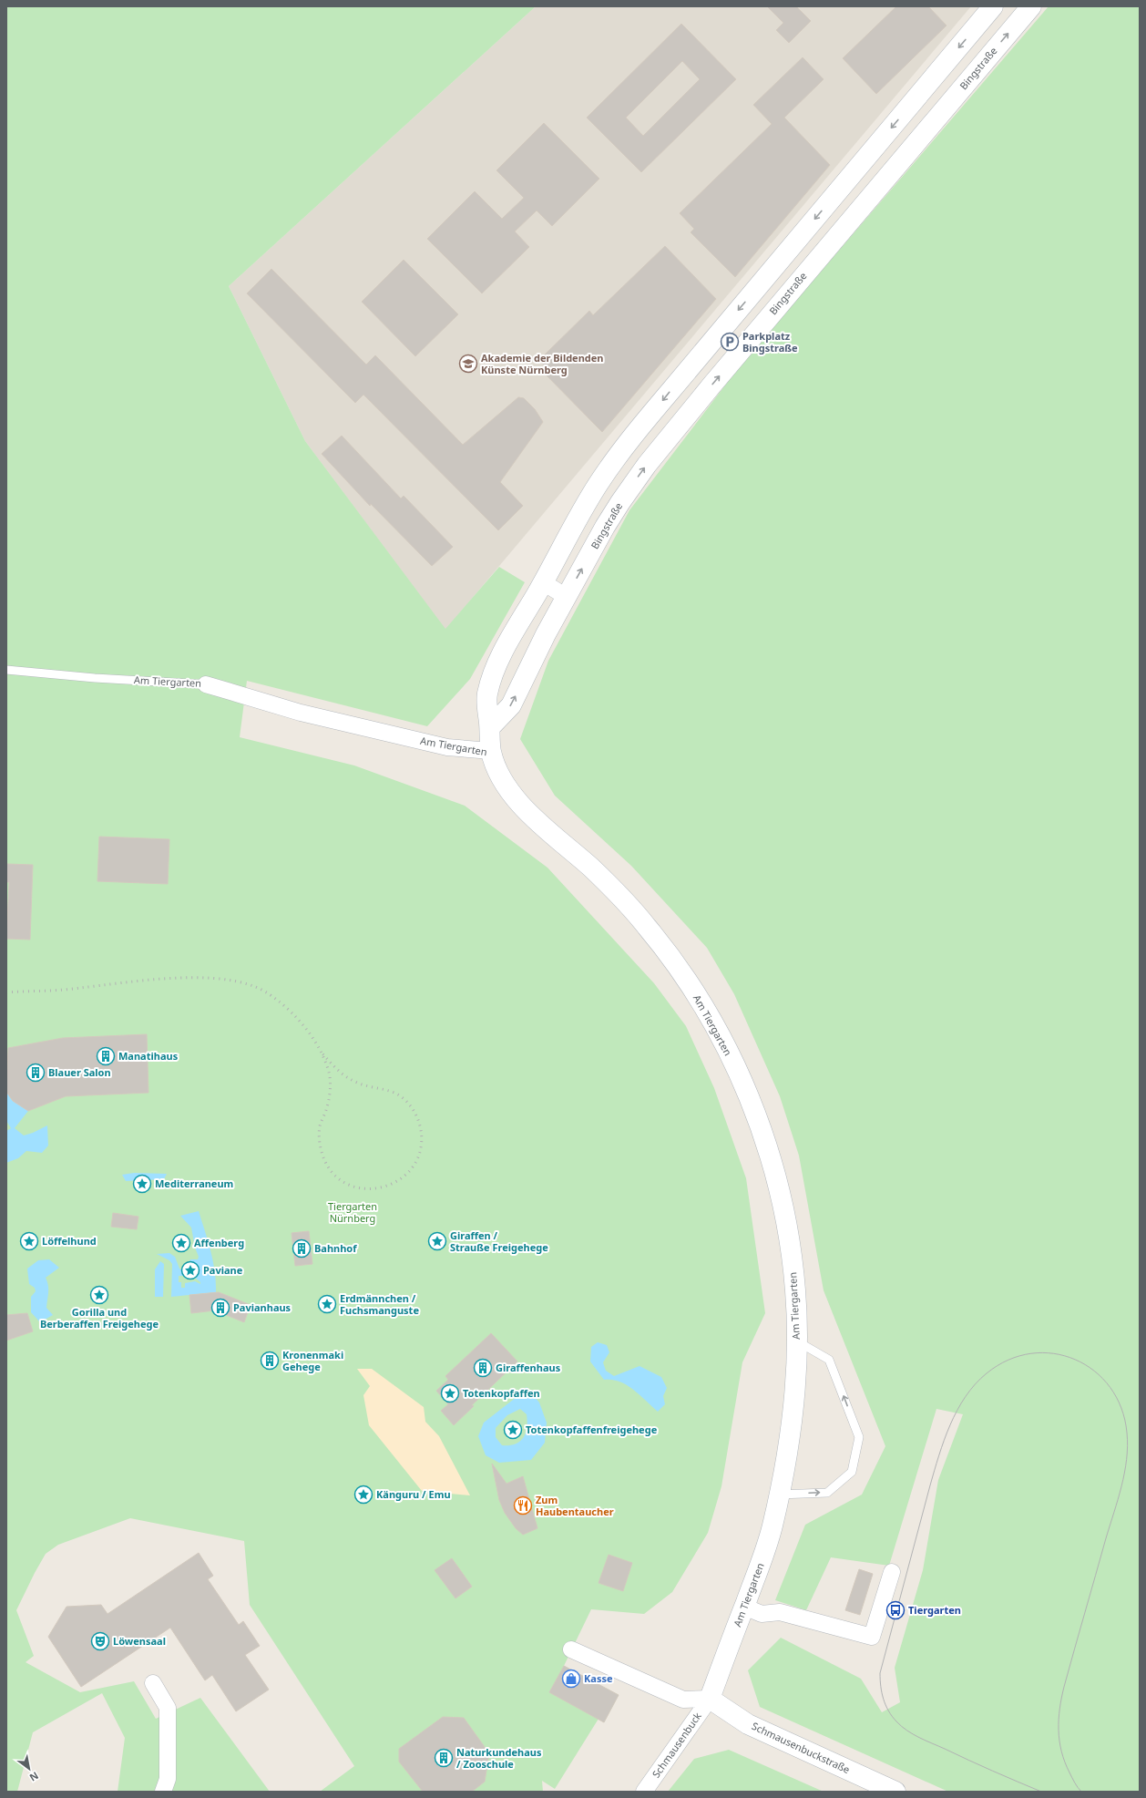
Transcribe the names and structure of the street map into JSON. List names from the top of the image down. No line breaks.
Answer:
{"streets":{"street":["Bingstraße","Am Tiergarten","Schmausenbuck","Schmausenbuckstraße"]},"crossings":[["Am Tiergarten","Schmausenbuck"],["Am Tiergarten","Schmausenbuckstraße"],["Schmausenbuck","Schmausenbuckstraße"]],"parks":["Tiergarten Nürnberg"],"places":{"parking":["Parkplatz Bingstraße"],"school or university":["Akademie der Bildenden Künste Nürnberg"],"building":["Manatihaus","Blauer Salon","Bahnhof","Pavianhaus","Kronenmaki Gehege","Giraffenhaus","Naturkundehaus / Zooschule"],"place":["Mediterraneum","Löffelhund","Giraffen / Strauße Freigehege","Affenberg","Paviane","Gorilla und Berberaffen Freigehege","Erdmännchen / Fuchsmanguste","Totenkopfaffen","Totenkopfaffenfreigehege","Känguru / Emu"],"restaurant":["Zum Haubentaucher"],"bus stop":["Tiergarten"],"theatre":["Löwensaal"],"shop":["Kasse"]},"north":"bottom right"}
